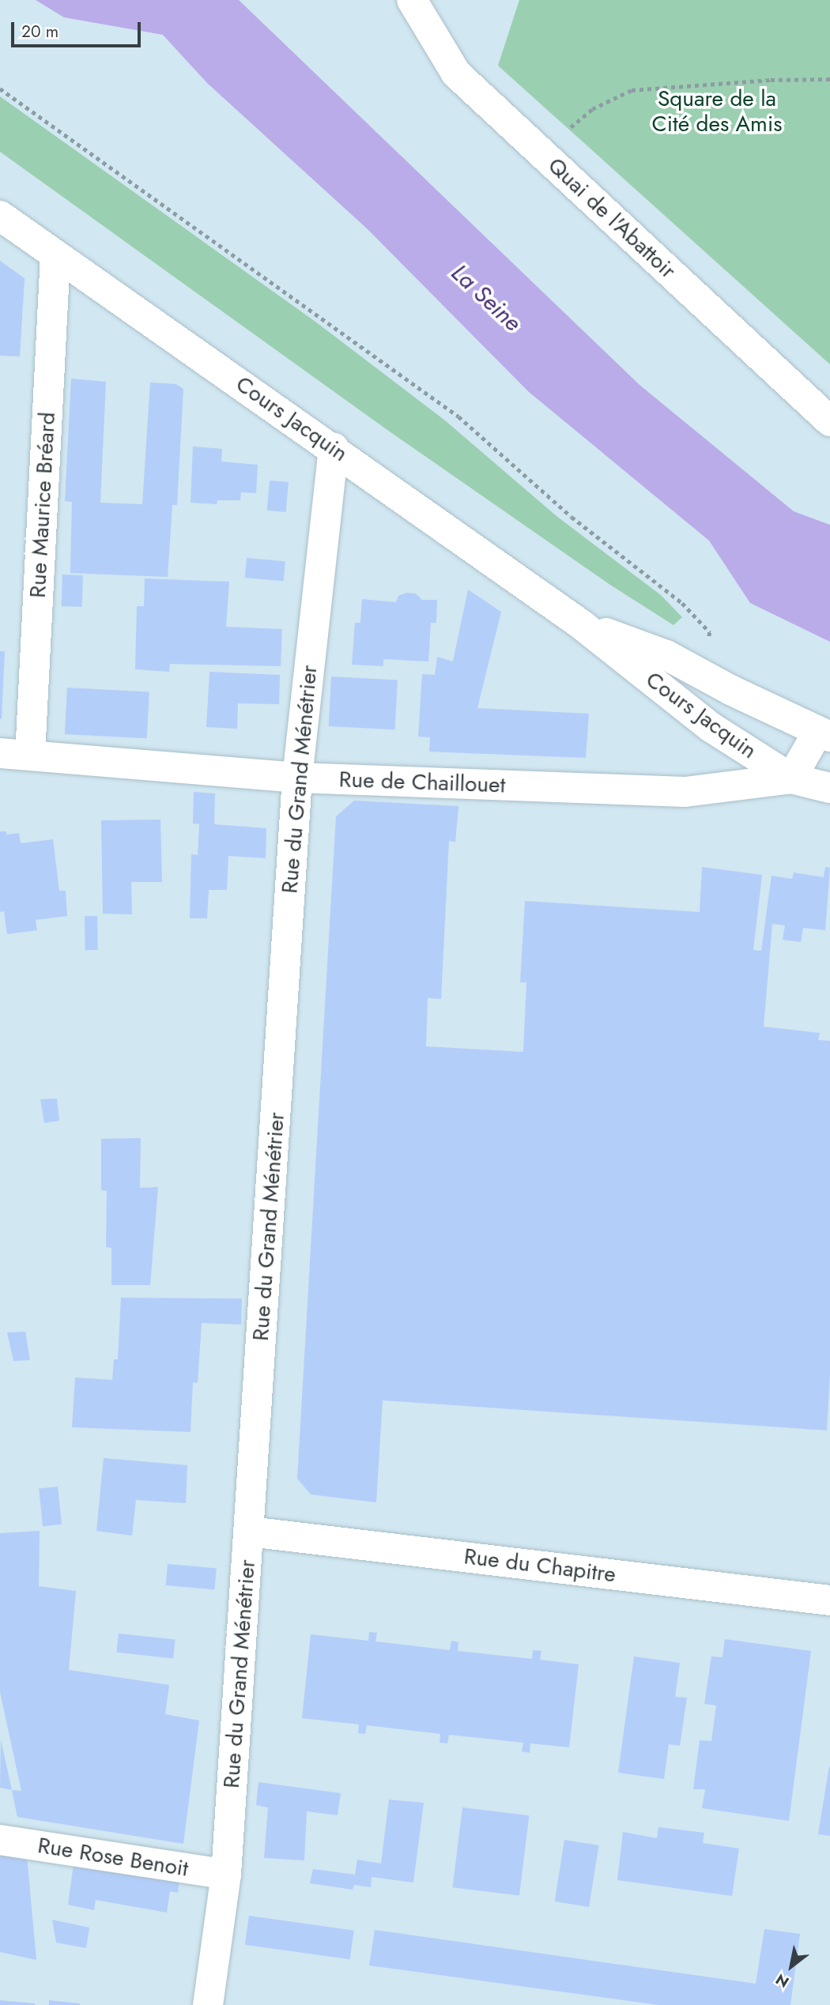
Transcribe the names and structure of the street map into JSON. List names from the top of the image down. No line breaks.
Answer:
{"streets":{"street":["Quai de l'Abattoir","Cours Jacquin","Rue Maurice Bréard","Rue du Grand Ménétrier","Rue de Chaillouet","Rue du Chapitre","Rue Rose Benoit"]},"crossings":[["Cours Jacquin","Rue Maurice Bréard"],["Cours Jacquin","Rue du Grand Ménétrier"],["Cours Jacquin","Rue de Chaillouet"],["Rue Maurice Bréard","Rue de Chaillouet"],["Rue du Grand Ménétrier","Rue de Chaillouet"],["Rue du Grand Ménétrier","Rue du Chapitre"],["Rue du Grand Ménétrier","Rue Rose Benoit"]],"water":["La Seine"],"parks":["Square de la Cité des Amis"],"scale_bar":"20 m","north":"bottom left"}
